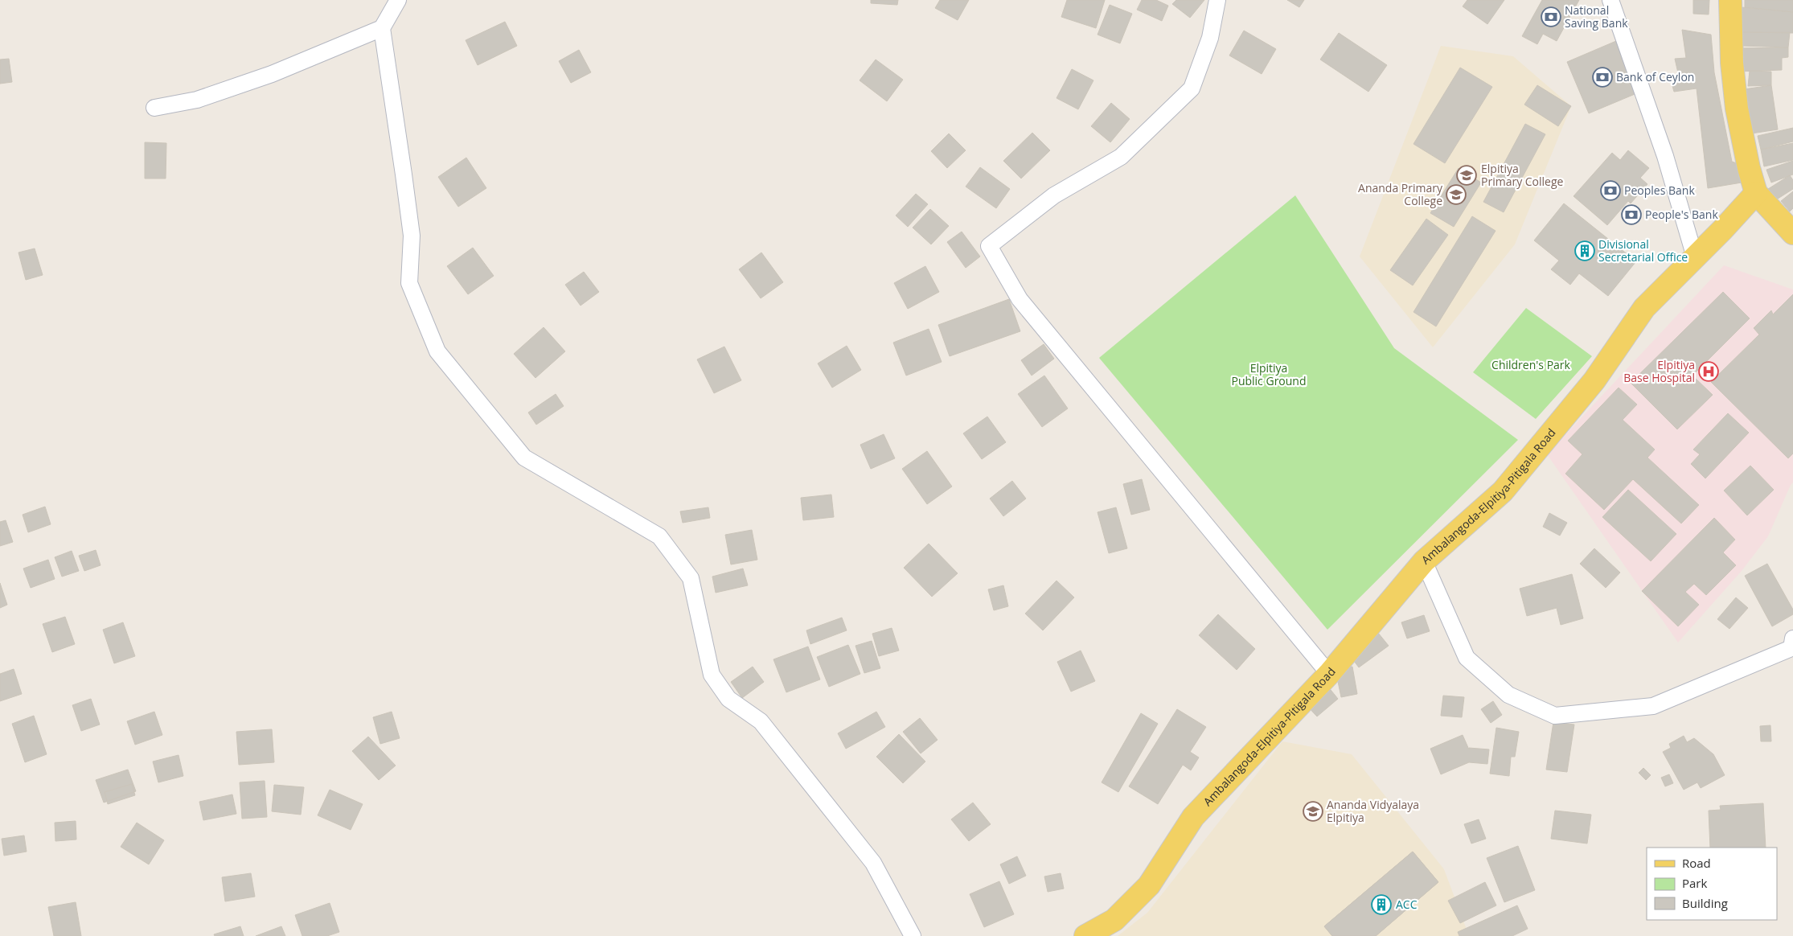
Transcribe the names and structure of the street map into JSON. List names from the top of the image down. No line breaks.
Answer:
{"streets":{"main road":["Ambalangoda-Elpitiya-Pitigala Road"]},"parks":["Children's Park","Elpitiya Public Ground"],"places":{"bank":["National Saving Bank","Bank of Ceylon","Peoples Bank","People's Bank"],"school or university":["Elpitiya Primary College","Ananda Primary College","Ananda Vidyalaya Elpitiya"],"building":["Divisional Secretarial Office","ACC"],"hospital":["Elpitiya Base Hospital"]},"legend":["Road","Park","Building"]}
